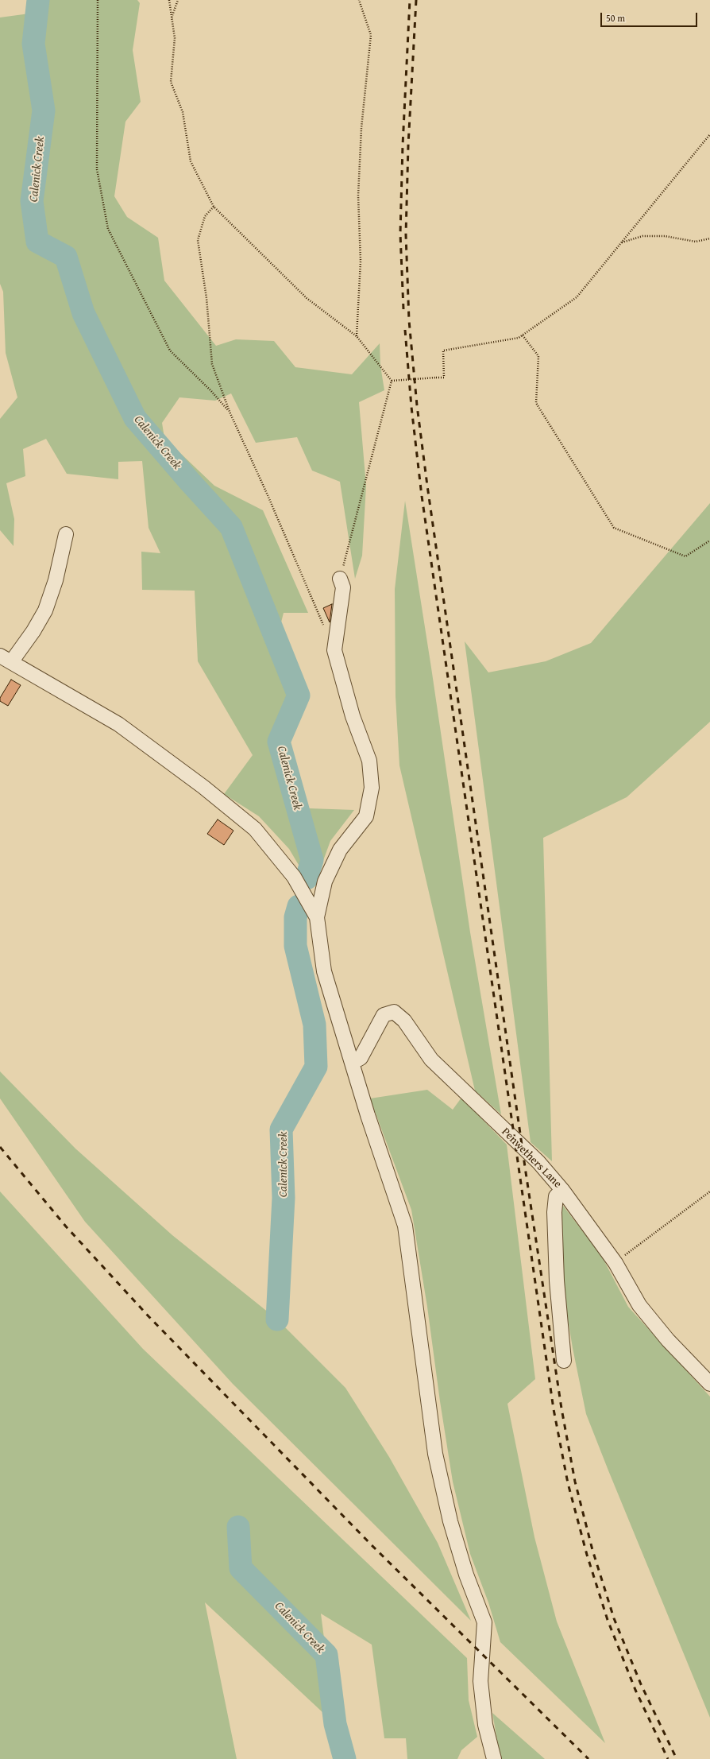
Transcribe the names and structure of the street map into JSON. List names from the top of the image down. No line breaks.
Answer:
{"streets":{"street":["Penwethers Lane"]},"water":["Calenick Creek"],"scale_bar":"50 m"}
